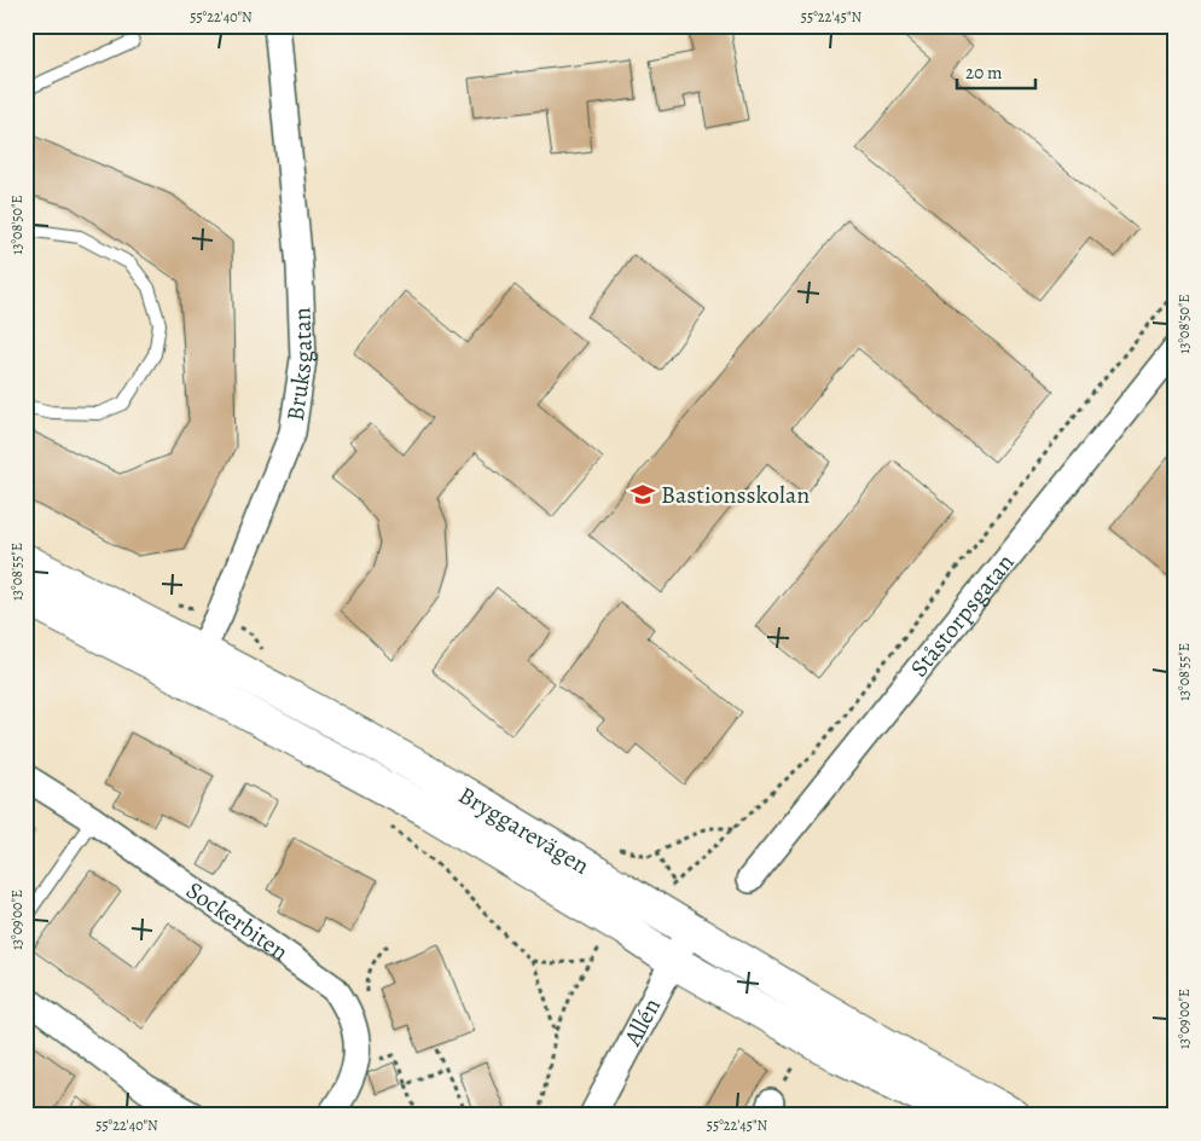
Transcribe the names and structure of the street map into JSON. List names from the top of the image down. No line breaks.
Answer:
{"streets":{"main road":["Bryggarevägen"],"street":["Bruksgatan","Ståstorpsgatan","Sockerbiten","Allén"]},"crossings":[["Bruksgatan","Bryggarevägen"],["Bryggarevägen","Allén"]],"places":{"school or university":["Bastionsskolan"]},"scale_bar":"20 m","coordinates":["55°22'40\"N","55°22'45\"N","13°08'50\"E","13°08'55\"E","13°09'00\"E"]}
